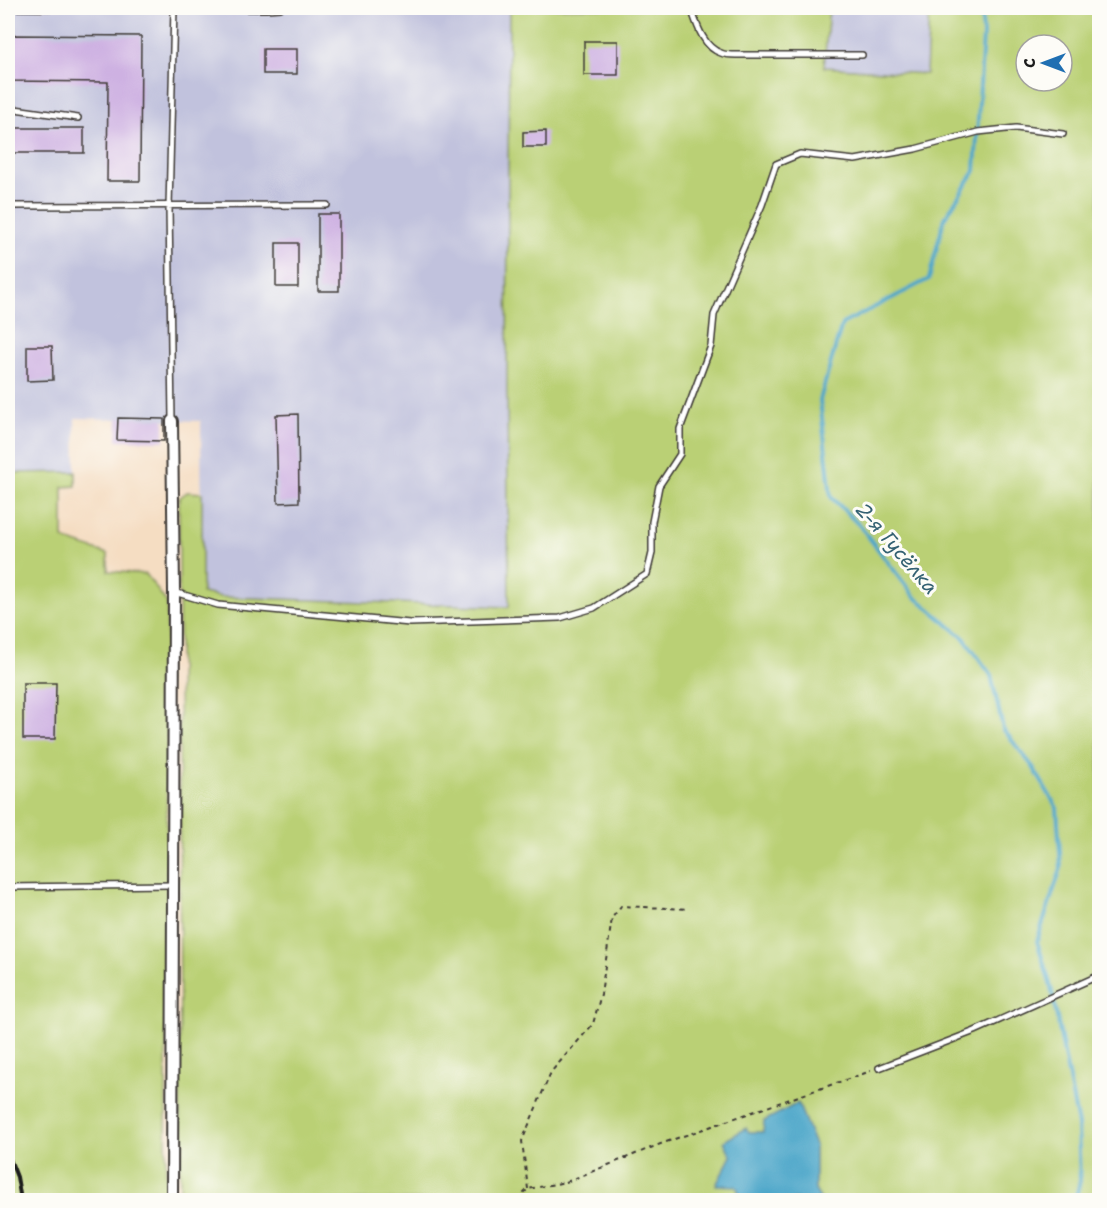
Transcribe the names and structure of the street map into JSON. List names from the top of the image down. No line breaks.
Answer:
{"water":["2-я Гусёлка"],"north":"left"}
